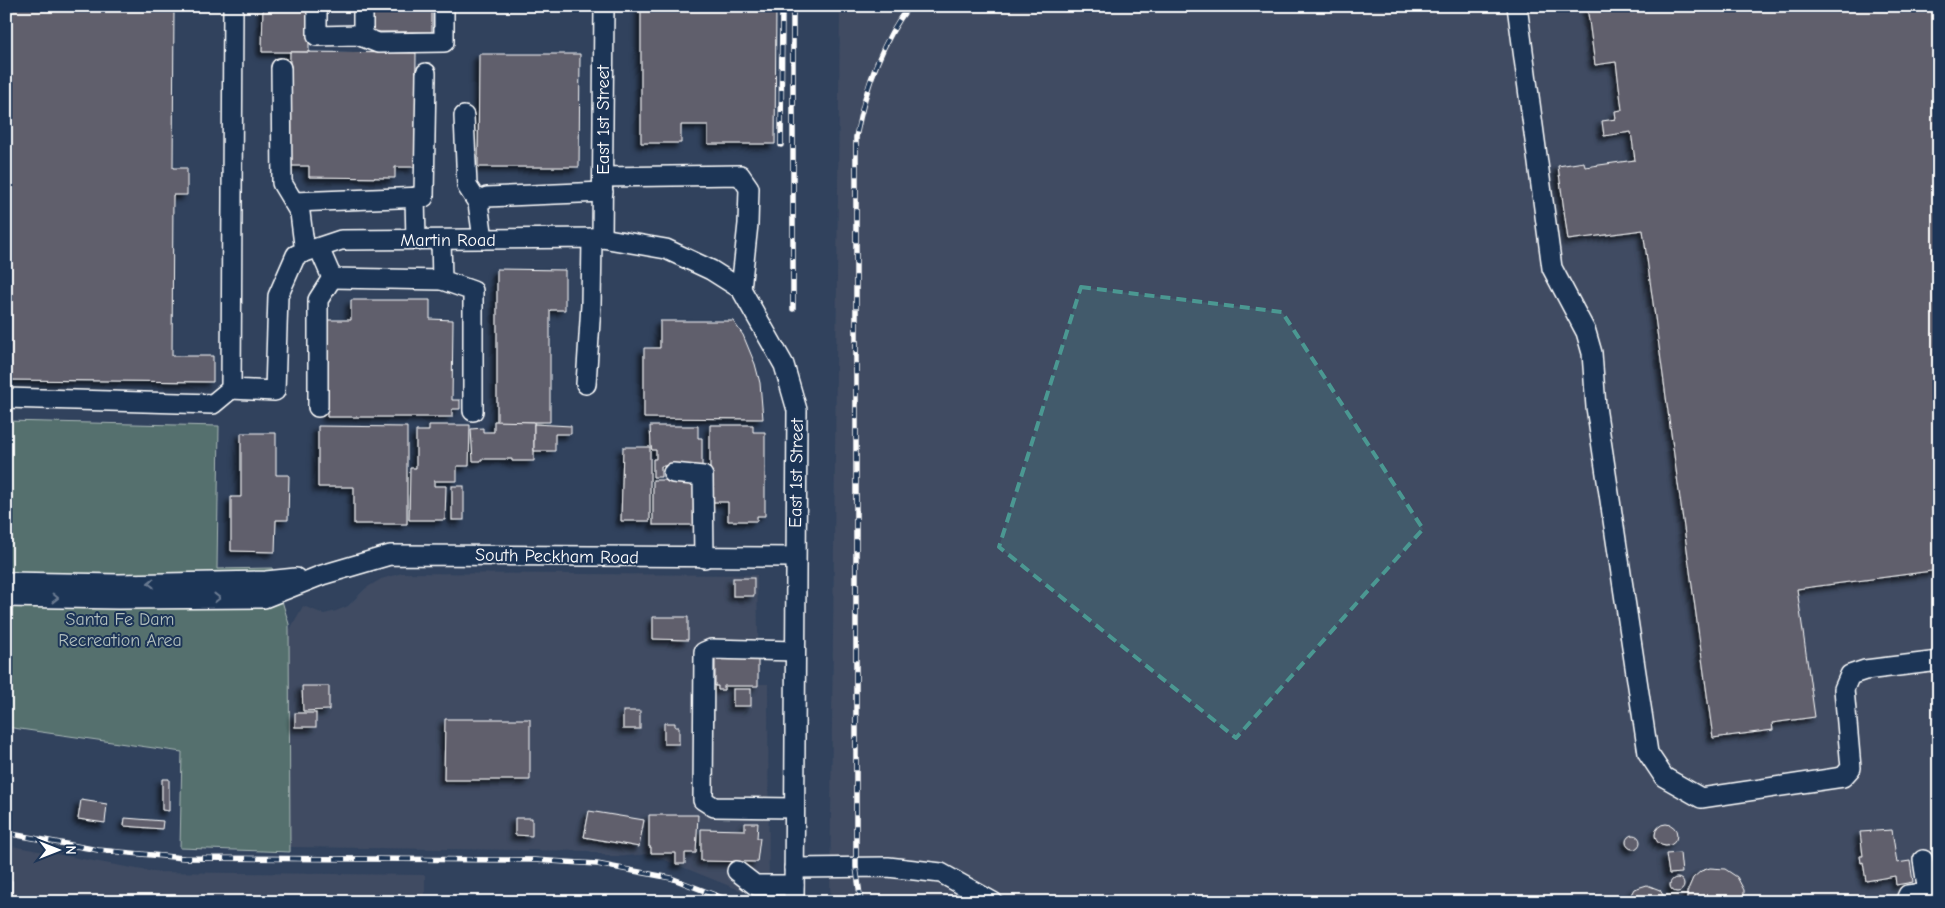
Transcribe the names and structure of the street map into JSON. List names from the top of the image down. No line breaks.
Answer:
{"streets":{"street":["East 1st Street","Martin Road","South Peckham Road"]},"crossings":[["East 1st Street","Martin Road"],["East 1st Street","South Peckham Road"]],"parks":["Santa Fe Dam Recreation Area"],"north":"right"}
